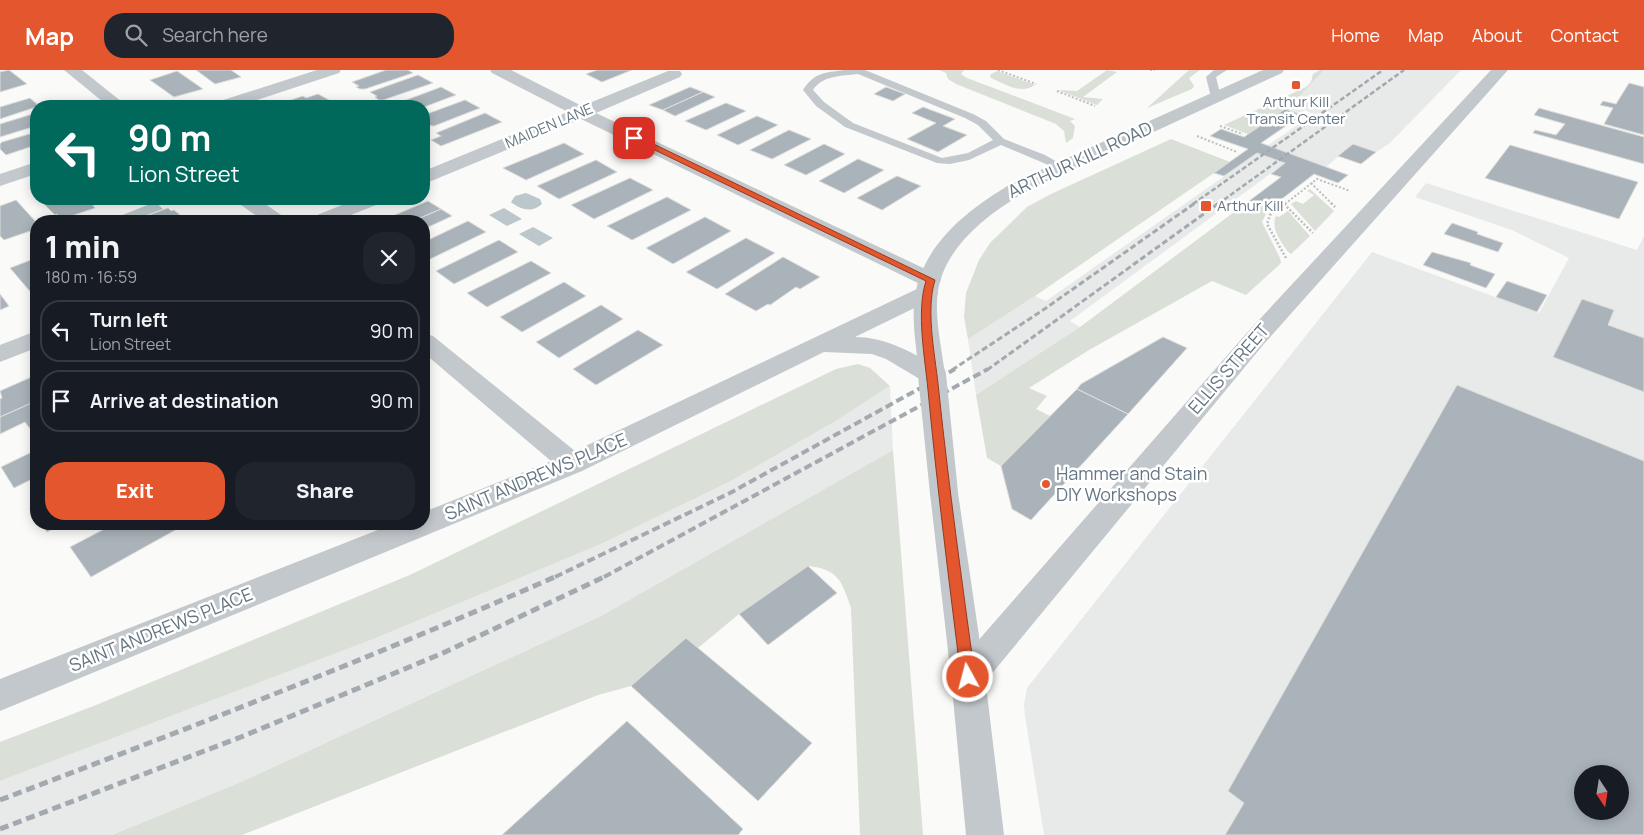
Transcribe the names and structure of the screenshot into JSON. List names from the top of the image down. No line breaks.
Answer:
{"streets":{"street":["MAIDEN LANE","ARTHUR KILL ROAD","ELLIS STREET","SAINT ANDREWS PLACE"]},"crossings":[["ARTHUR KILL ROAD","ELLIS STREET"],["ARTHUR KILL ROAD","SAINT ANDREWS PLACE"]],"places":{"transit":["Arthur Kill Transit Center","Arthur Kill"],"other":["Hammer and Stain DIY Workshops"]},"north":"bottom","page":{"header":"Map","search":"Search here","nav":["Home","Map","About","Contact"],"turn":["90 m","Lion Street"],"heading":["1 min","180 m · 16:59"],"list":[{"name":"Turn left","note":"Lion Street","value":"90 m"},{"name":"Arrive at destination","value":"90 m"}],"buttons":["Exit","Share"]}}
